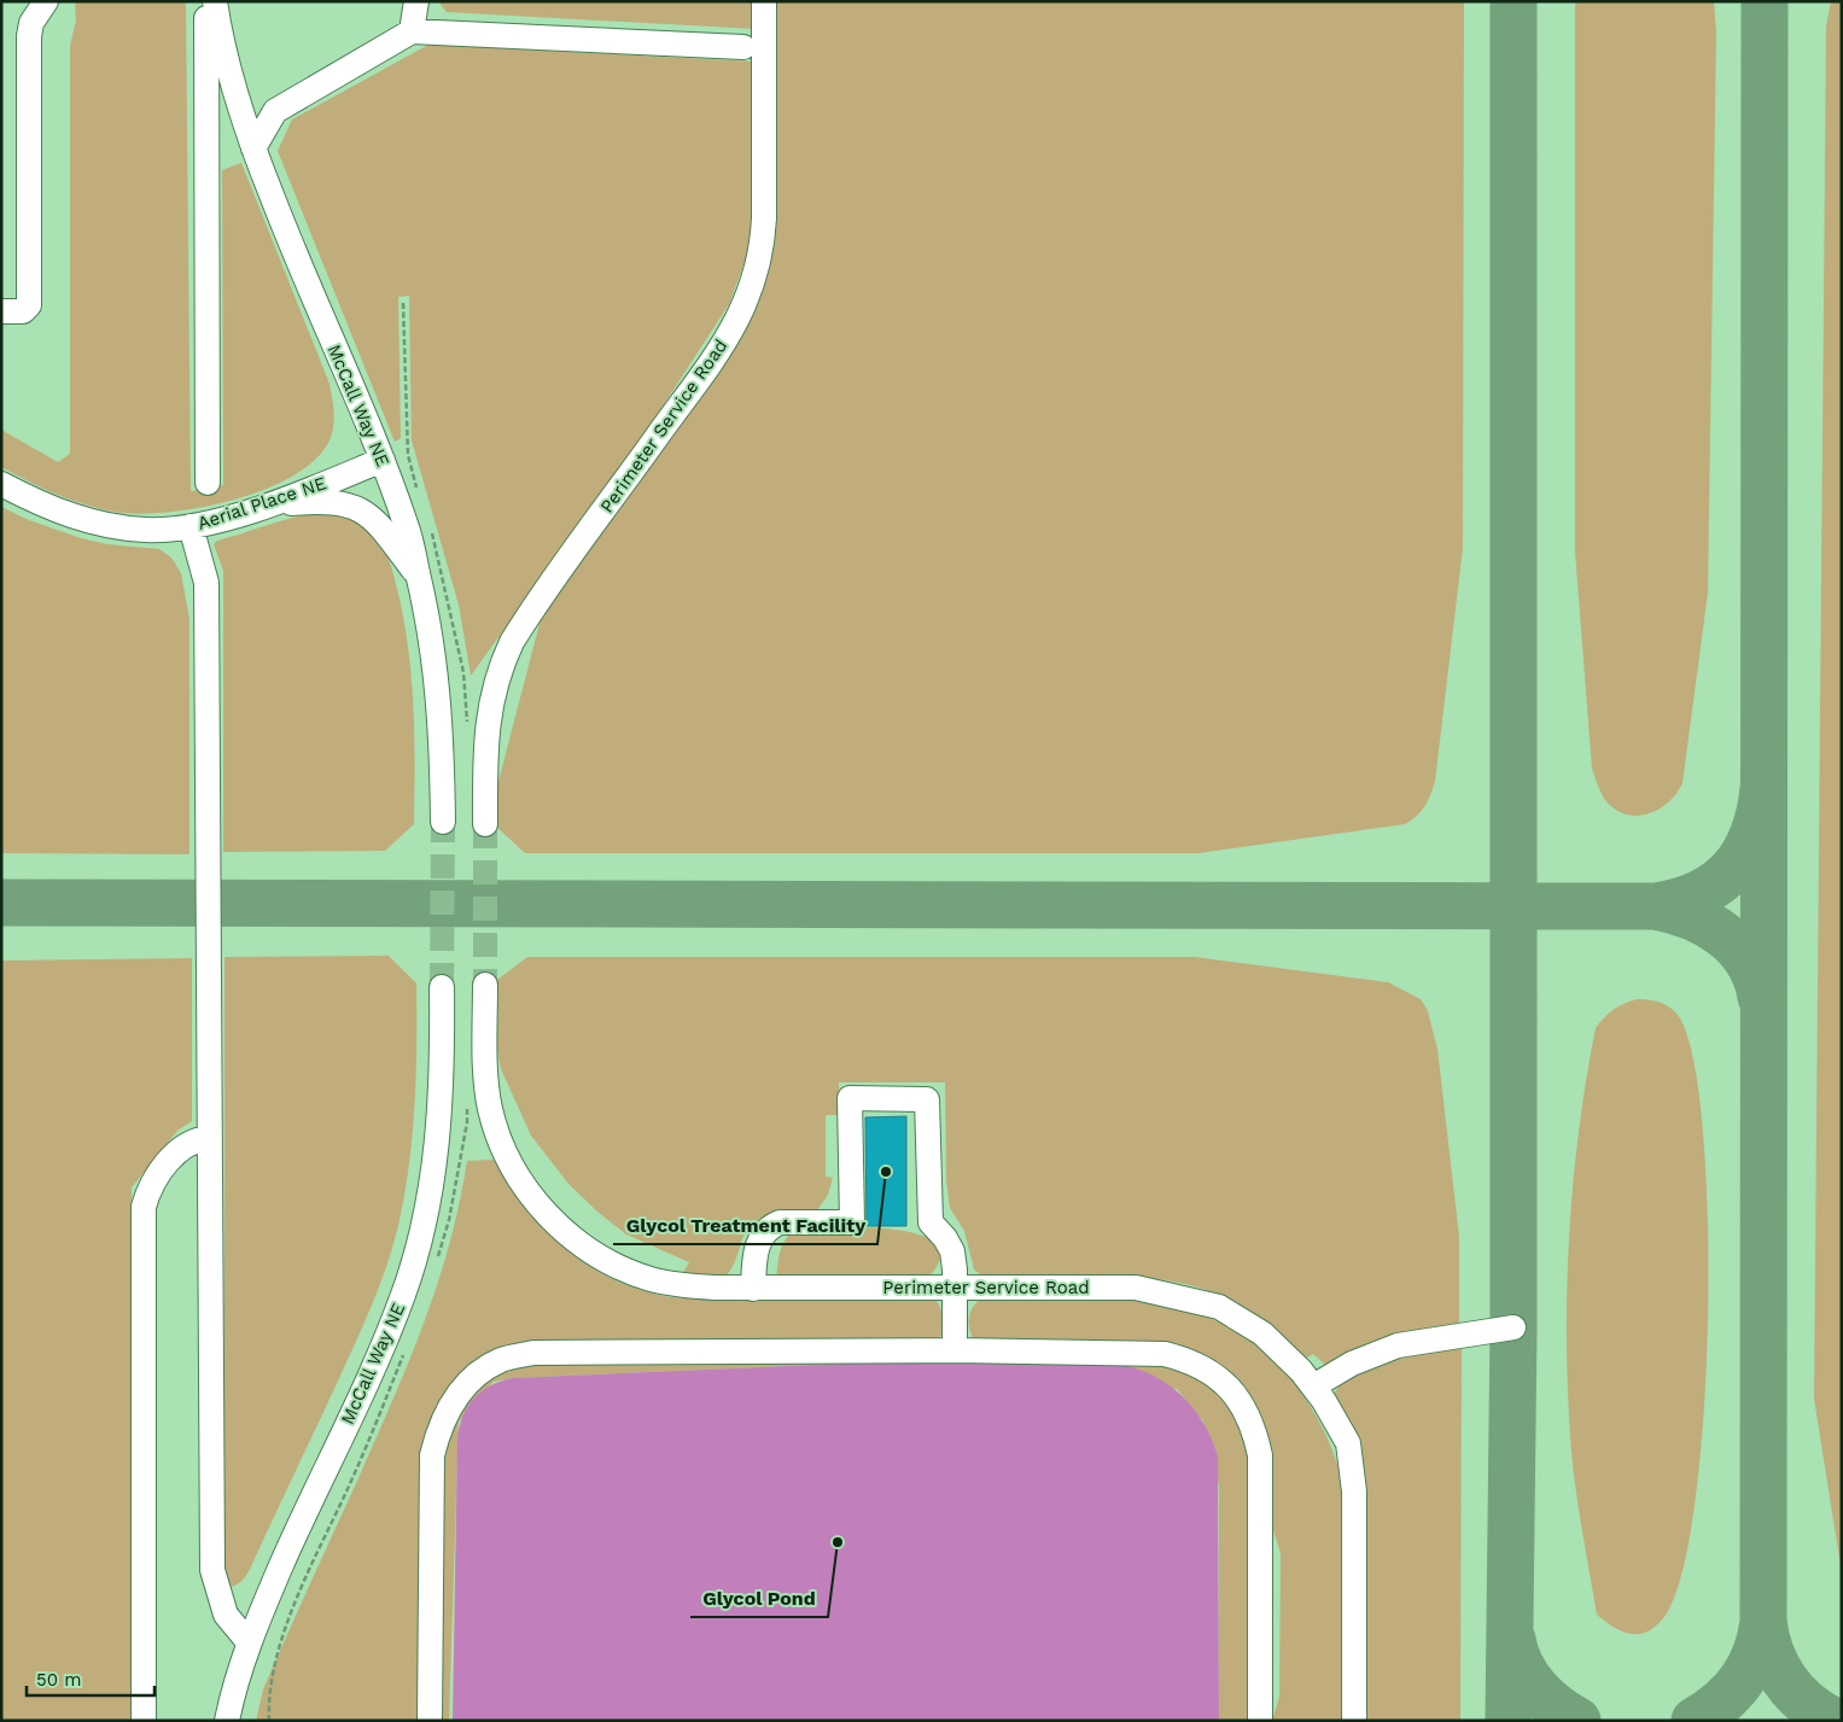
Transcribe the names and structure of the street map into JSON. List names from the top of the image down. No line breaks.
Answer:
{"streets":{"street":["McCall Way NE","Perimeter Service Road","Aerial Place NE"]},"crossings":[["McCall Way NE","Aerial Place NE"]],"places":["Glycol Treatment Facility","Glycol Pond"],"scale_bar":"50 m"}
